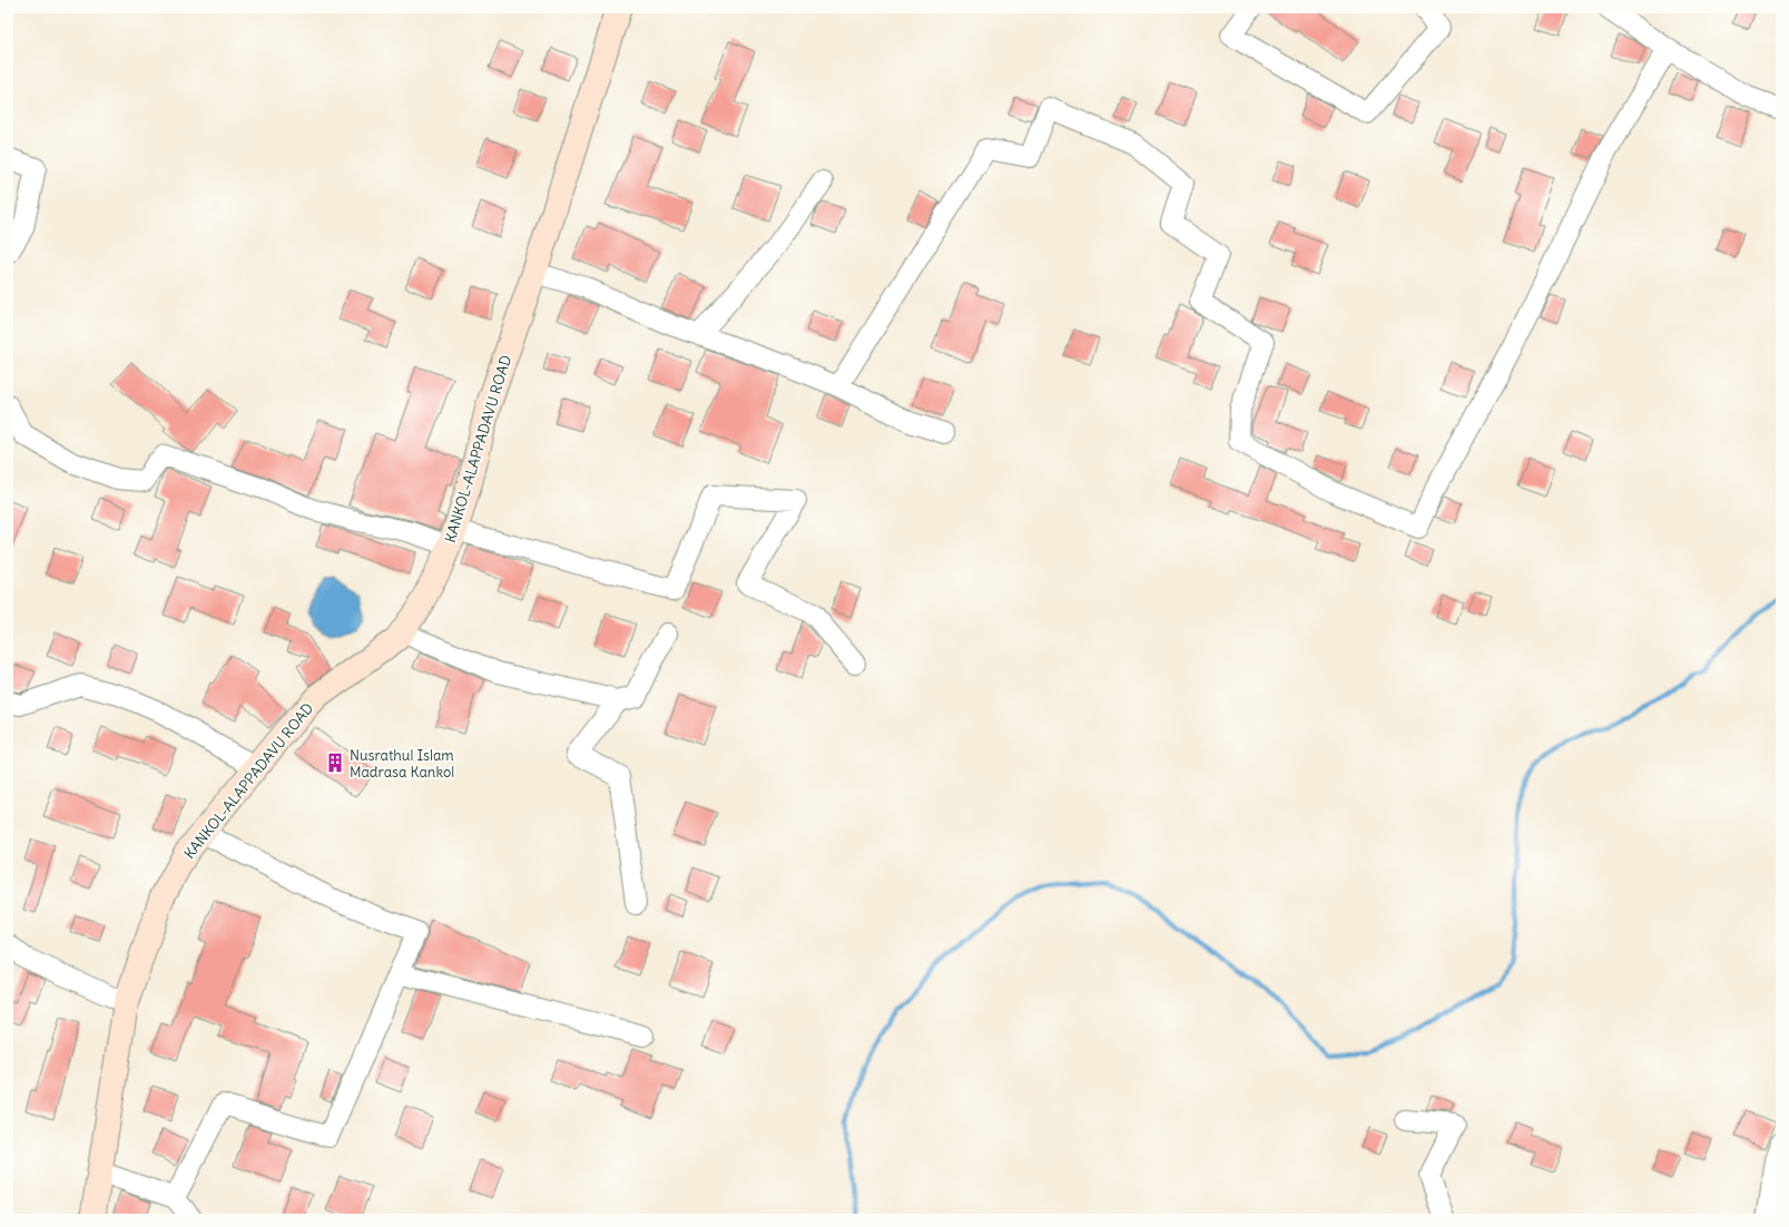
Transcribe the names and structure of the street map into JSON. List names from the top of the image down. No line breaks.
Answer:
{"streets":{"main road":["KANKOL-ALAPPADAVU ROAD"]},"places":{"building":["Nusrathul Islam Madrasa Kankol"]}}
